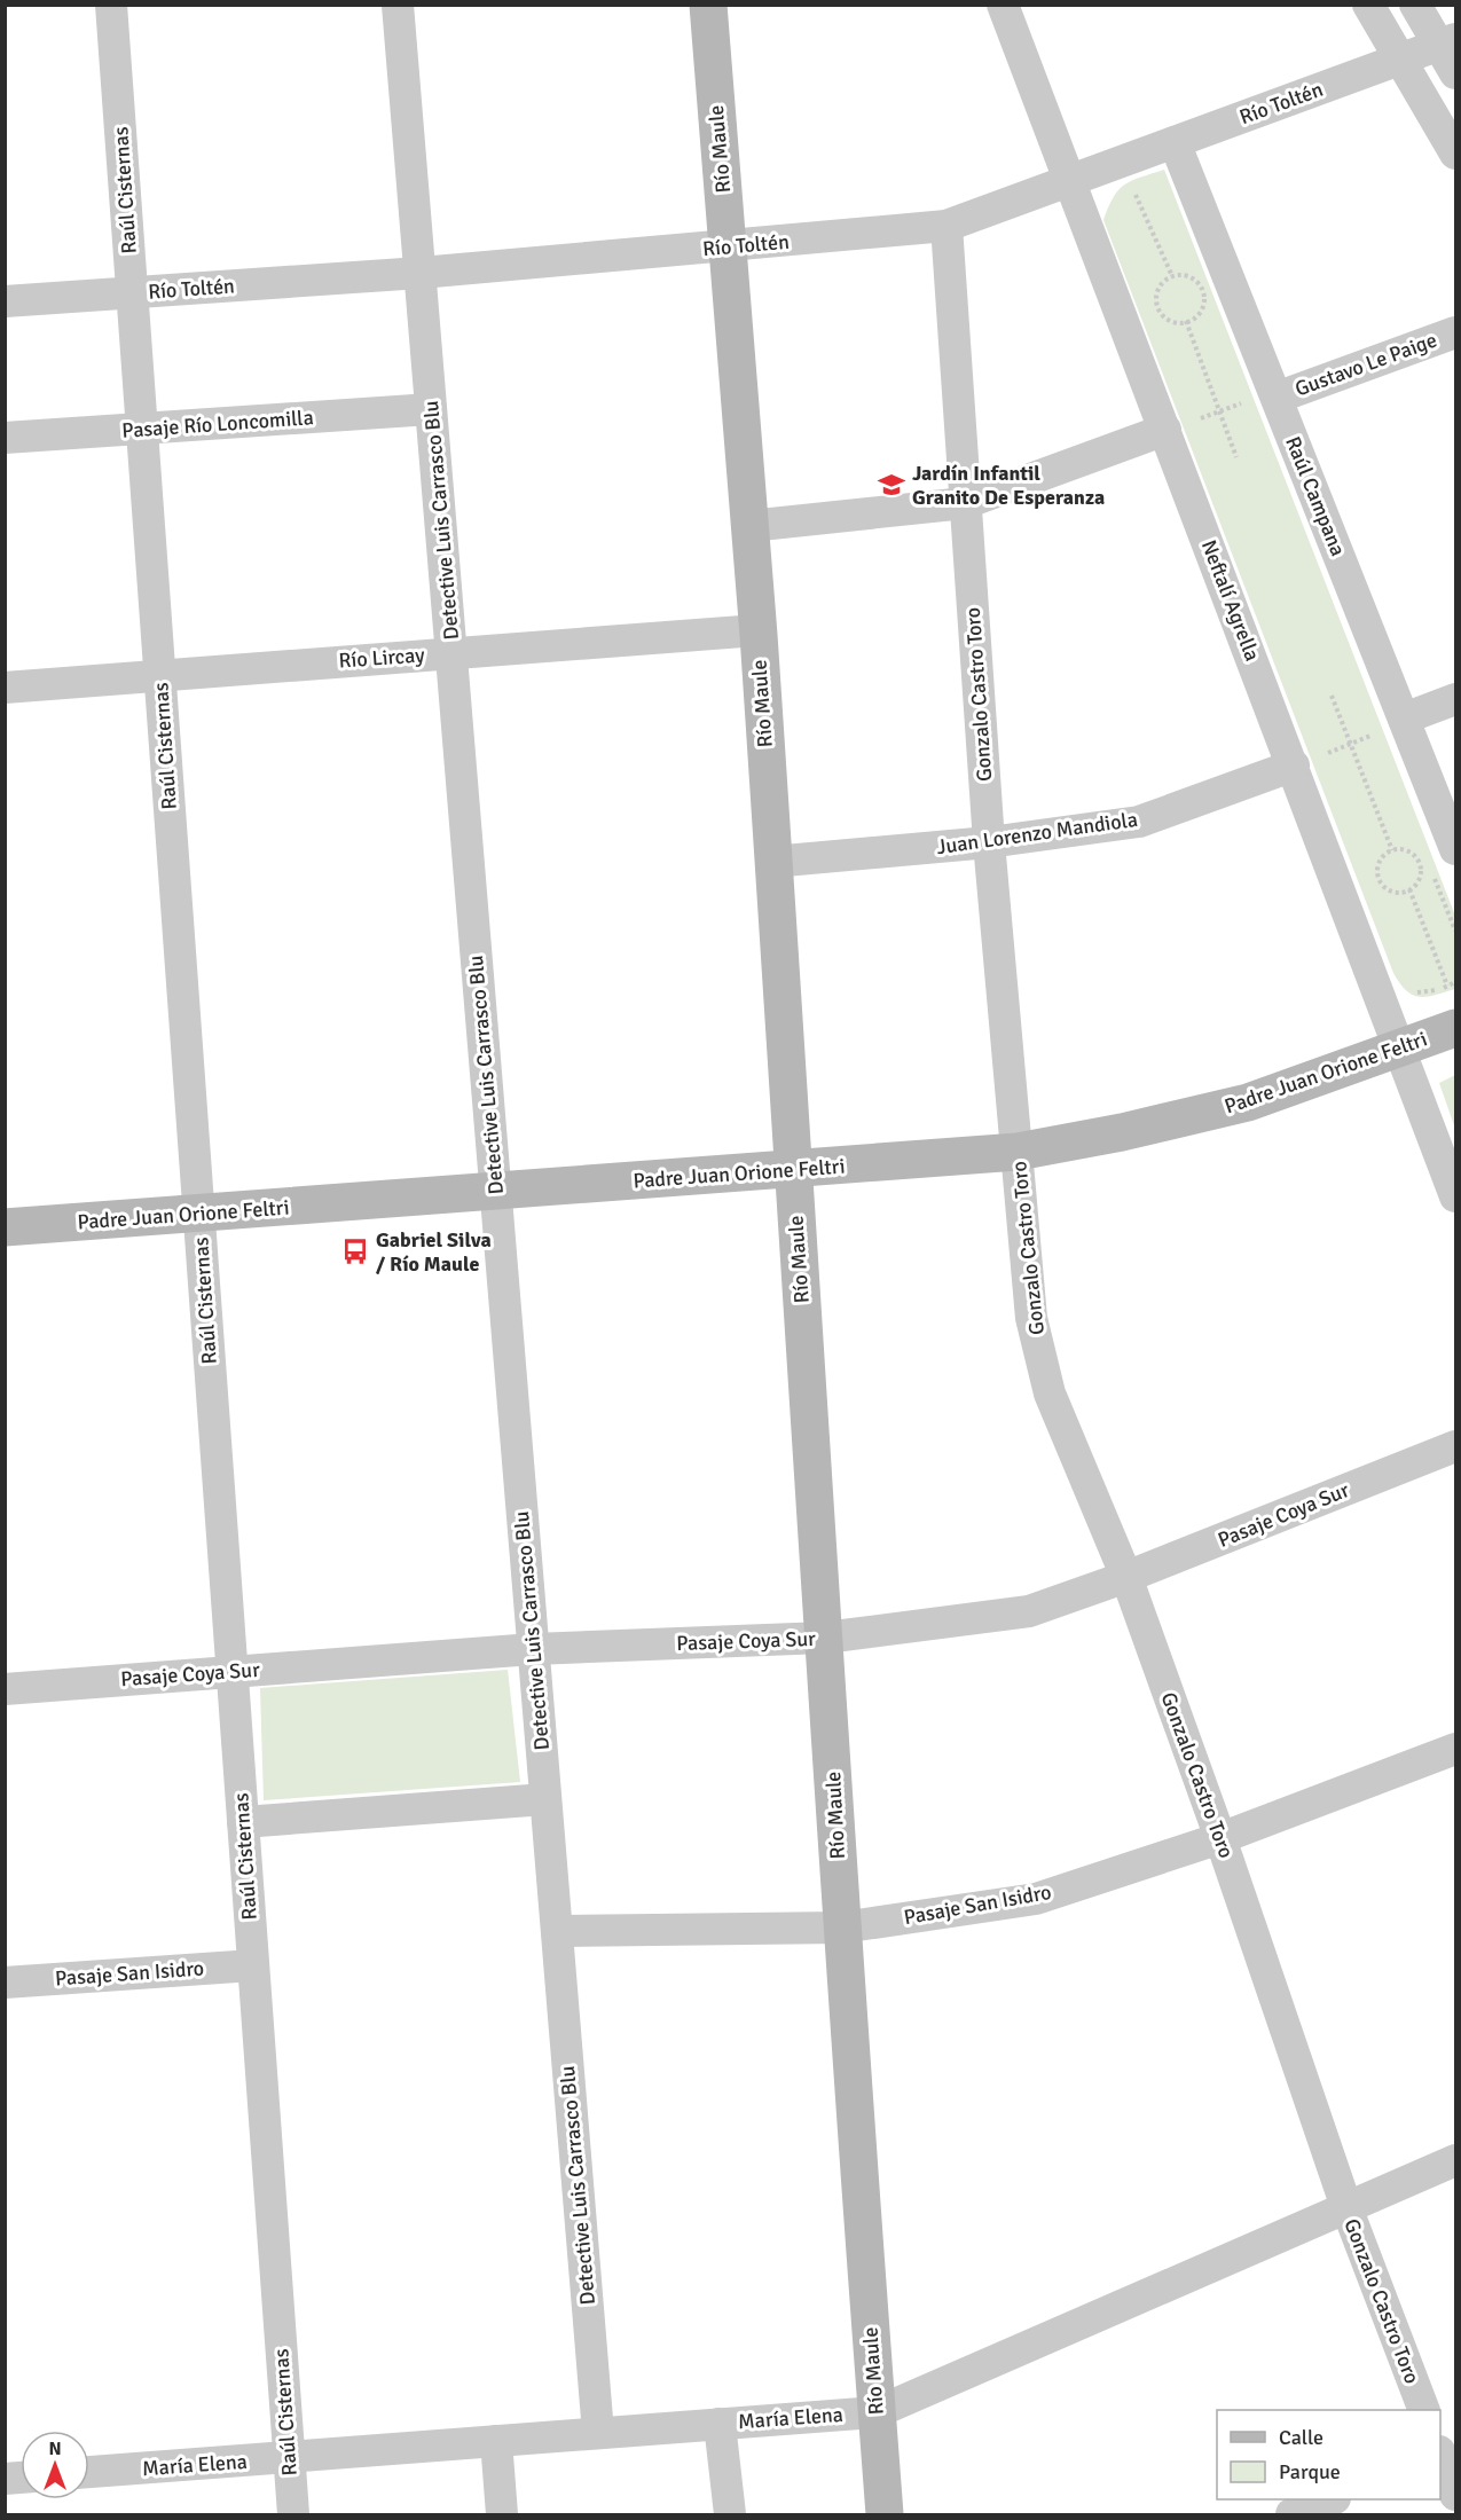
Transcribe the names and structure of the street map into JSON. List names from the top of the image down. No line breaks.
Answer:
{"streets":{"street":["Río Toltén","Río Maule","Raúl Cisternas","Gustavo Le Paige","Pasaje Río Loncomilla","Raúl Campana","Detective Luis Carrasco Blu","Neftalí Agrella","Río Lircay","Gonzalo Castro Toro","Juan Lorenzo Mandiola","Padre Juan Orione Feltri","Pasaje Coya Sur","Pasaje San Isidro","María Elena"]},"crossings":[["Río Toltén","Río Maule"],["Río Toltén","Raúl Cisternas"],["Río Toltén","Raúl Campana"],["Río Toltén","Detective Luis Carrasco Blu"],["Río Toltén","Neftalí Agrella"],["Río Toltén","Gonzalo Castro Toro"],["Río Maule","Río Lircay"],["Río Maule","Juan Lorenzo Mandiola"],["Río Maule","Padre Juan Orione Feltri"],["Río Maule","Pasaje Coya Sur"],["Río Maule","Pasaje San Isidro"],["Río Maule","María Elena"],["Raúl Cisternas","Pasaje Río Loncomilla"],["Raúl Cisternas","Río Lircay"],["Raúl Cisternas","Padre Juan Orione Feltri"],["Raúl Cisternas","Pasaje Coya Sur"],["Raúl Cisternas","Pasaje San Isidro"],["Raúl Cisternas","María Elena"],["Gustavo Le Paige","Raúl Campana"],["Pasaje Río Loncomilla","Detective Luis Carrasco Blu"],["Detective Luis Carrasco Blu","Río Lircay"],["Detective Luis Carrasco Blu","Padre Juan Orione Feltri"],["Detective Luis Carrasco Blu","Pasaje Coya Sur"],["Detective Luis Carrasco Blu","Pasaje San Isidro"],["Detective Luis Carrasco Blu","María Elena"],["Neftalí Agrella","Juan Lorenzo Mandiola"],["Neftalí Agrella","Padre Juan Orione Feltri"],["Gonzalo Castro Toro","Juan Lorenzo Mandiola"],["Gonzalo Castro Toro","Padre Juan Orione Feltri"],["Gonzalo Castro Toro","Pasaje Coya Sur"],["Gonzalo Castro Toro","Pasaje San Isidro"],["Gonzalo Castro Toro","María Elena"]],"places":{"school or university":["Jardín Infantil Granito De Esperanza"],"bus stop":["Gabriel Silva / Río Maule"]},"legend":["Calle","Parque"],"north":"top"}
